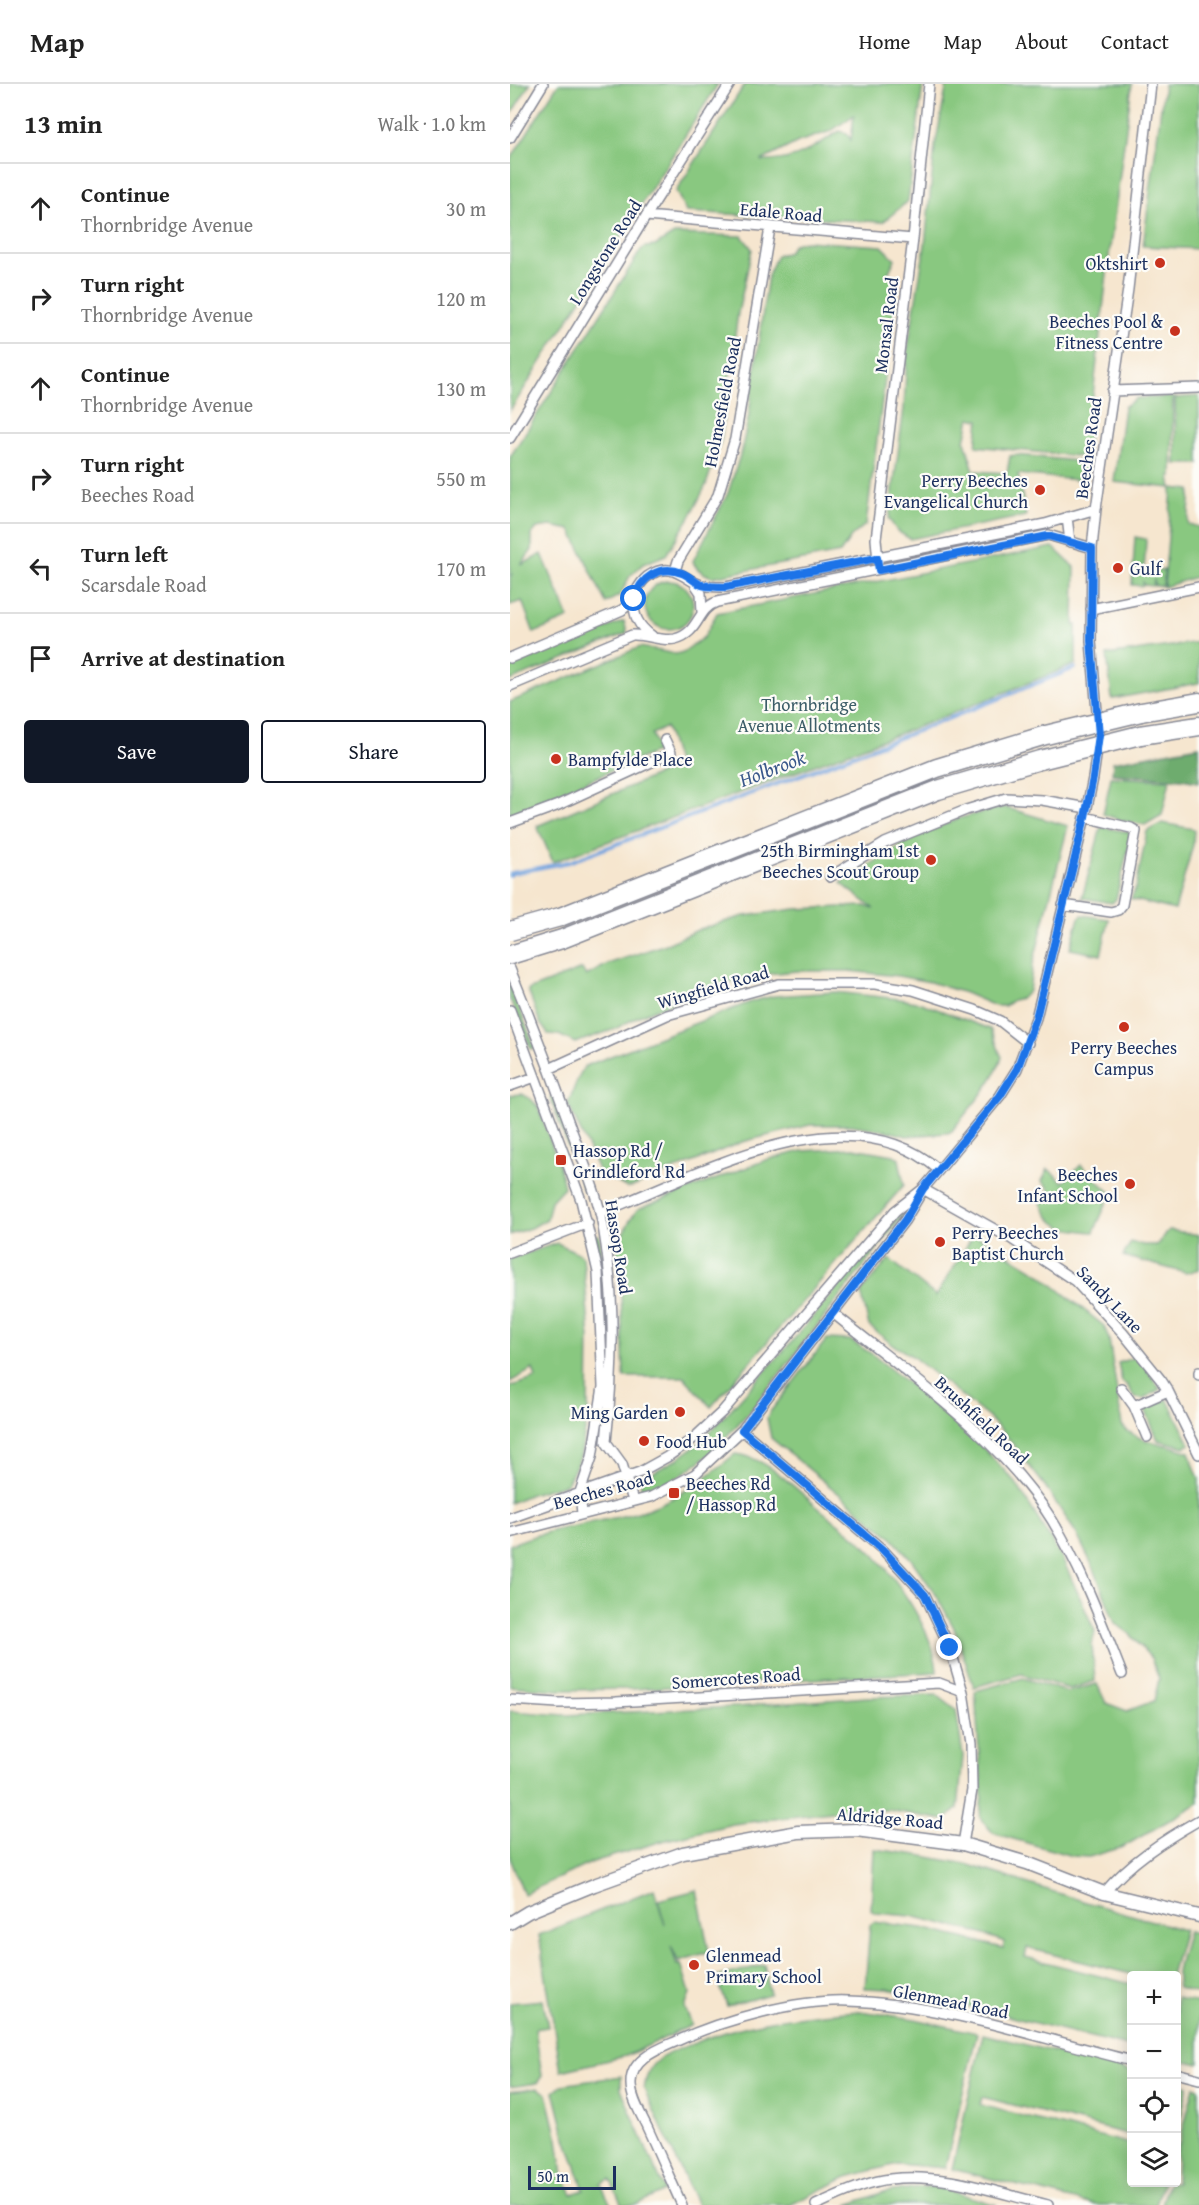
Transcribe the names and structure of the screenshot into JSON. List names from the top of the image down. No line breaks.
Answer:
{"streets":{"street":["Edale Road","Longstone Road","Monsal Road","Holmesfield Road","Beeches Road","Wingfield Road","Hassop Road","Sandy Lane","Brushfield Road","Somercotes Road","Aldridge Road","Glenmead Road"]},"crossings":[["Edale Road","Longstone Road"],["Edale Road","Monsal Road"],["Edale Road","Holmesfield Road"],["Beeches Road","Wingfield Road"],["Beeches Road","Hassop Road"],["Beeches Road","Sandy Lane"],["Beeches Road","Brushfield Road"],["Wingfield Road","Hassop Road"]],"water":["Holbrook"],"parks":["Thornbridge Avenue Allotments"],"places":{"other":["Oktshirt","Beeches Pool & Fitness Centre","Perry Beeches Evangelical Church","Gulf","Bampfylde Place","25th Birmingham 1st Beeches Scout Group","Perry Beeches Campus","Beeches Infant School","Perry Beeches Baptist Church","Ming Garden","Food Hub","Glenmead Primary School"],"transit":["Hassop Rd / Grindleford Rd","Beeches Rd / Hassop Rd"]},"scale_bar":"50 m","page":{"header":"Map","nav":["Home","Map","About","Contact"],"heading":["13 min","Walk · 1.0 km"],"list":[["Continue","Thornbridge Avenue","30 m"],["Turn right","Thornbridge Avenue","120 m"],["Continue","Thornbridge Avenue","130 m"],["Turn right","Beeches Road","550 m"],["Turn left","Scarsdale Road","170 m"],"Arrive at destination"],"buttons":["Save","Share"],"map_buttons":["+","−"],"scale":"50 m"}}
